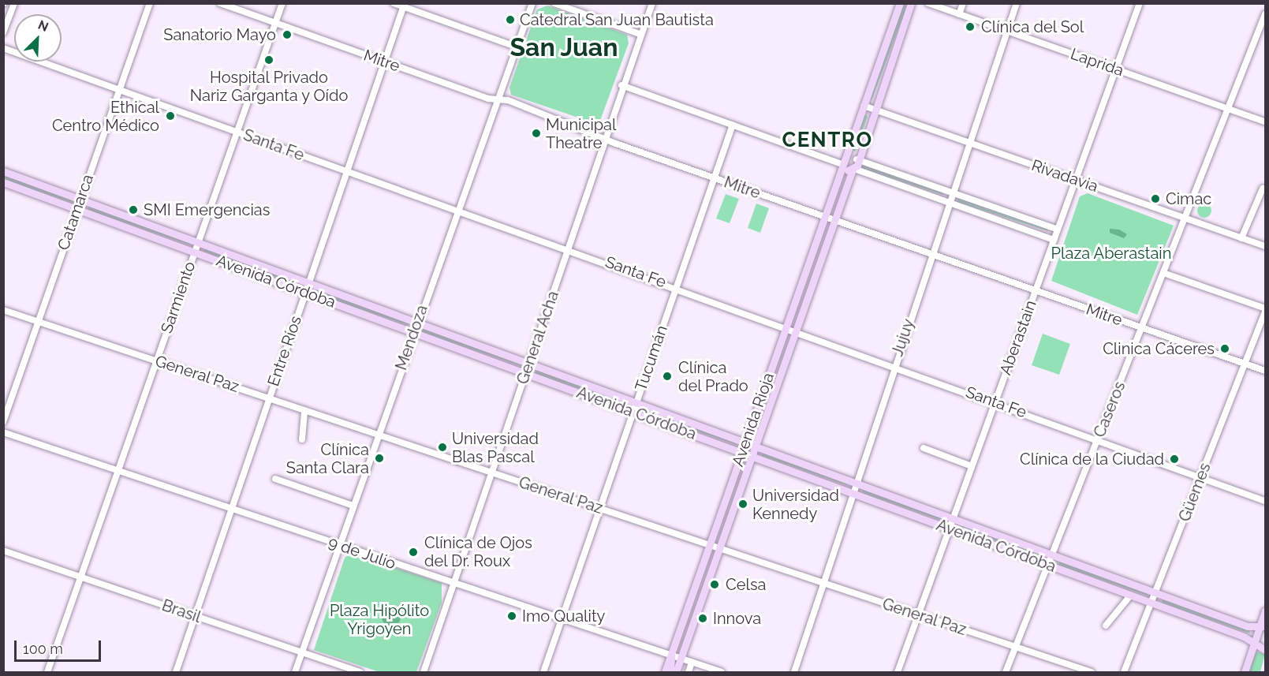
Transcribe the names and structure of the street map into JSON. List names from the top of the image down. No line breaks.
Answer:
{"streets":{"main road":["Avenida Córdoba","Avenida Rioja"],"street":["Mitre","Laprida","Santa Fe","Rivadavia","Catamarca","Sarmiento","Mendoza","General Acha","Jujuy","Aberastain","Entre Ríos","Tucumán","General Paz","Caseros","Güemes","9 de Julio","Brasil"]},"crossings":[["Mitre","Sarmiento"],["Mitre","Mendoza"],["Mitre","General Acha"],["Mitre","Jujuy"],["Mitre","Aberastain"],["Mitre","Entre Ríos"],["Mitre","Tucumán"],["Mitre","Caseros"],["Mitre","Avenida Rioja"],["Mitre","Güemes"],["Laprida","Jujuy"],["Laprida","Aberastain"],["Laprida","Caseros"],["Santa Fe","Catamarca"],["Santa Fe","Sarmiento"],["Santa Fe","Mendoza"],["Santa Fe","General Acha"],["Santa Fe","Jujuy"],["Santa Fe","Aberastain"],["Santa Fe","Entre Ríos"],["Santa Fe","Tucumán"],["Santa Fe","Caseros"],["Santa Fe","Avenida Rioja"],["Santa Fe","Güemes"],["Rivadavia","Jujuy"],["Rivadavia","Aberastain"],["Rivadavia","Caseros"],["Catamarca","Avenida Córdoba"],["Catamarca","General Paz"],["Avenida Córdoba","Sarmiento"],["Avenida Córdoba","Mendoza"],["Avenida Córdoba","General Acha"],["Avenida Córdoba","Jujuy"],["Avenida Córdoba","Aberastain"],["Avenida Córdoba","Entre Ríos"],["Avenida Córdoba","Tucumán"],["Avenida Córdoba","Caseros"],["Avenida Córdoba","Avenida Rioja"],["Avenida Córdoba","Güemes"],["Sarmiento","General Paz"],["Sarmiento","9 de Julio"],["Sarmiento","Brasil"],["Mendoza","General Paz"],["Mendoza","9 de Julio"],["Mendoza","Brasil"],["General Acha","General Paz"],["General Acha","9 de Julio"],["Jujuy","General Paz"],["Aberastain","General Paz"],["Entre Ríos","General Paz"],["Entre Ríos","9 de Julio"],["Entre Ríos","Brasil"],["Tucumán","General Paz"],["Tucumán","9 de Julio"],["General Paz","Caseros"],["General Paz","Avenida Rioja"],["Avenida Rioja","9 de Julio"]],"districts":["San Juan","CENTRO"],"parks":["Plaza Aberastain","Plaza Hipólito Yrigoyen"],"places":["Catedral San Juan Bautista","Clínica del Sol","Sanatorio Mayo","Hospital Privado Nariz Garganta y Oído","Ethical Centro Médico","Municipal Theatre","Cimac","SMI Emergencias","Clinica Cáceres","Clínica del Prado","Universidad Blas Pascal","Clínica Santa Clara","Clínica de la Ciudad","Universidad Kennedy","Clínica de Ojos del Dr. Roux","Celsa","Imo Quality","Innova"],"scale_bar":"100 m","north":"top right"}
